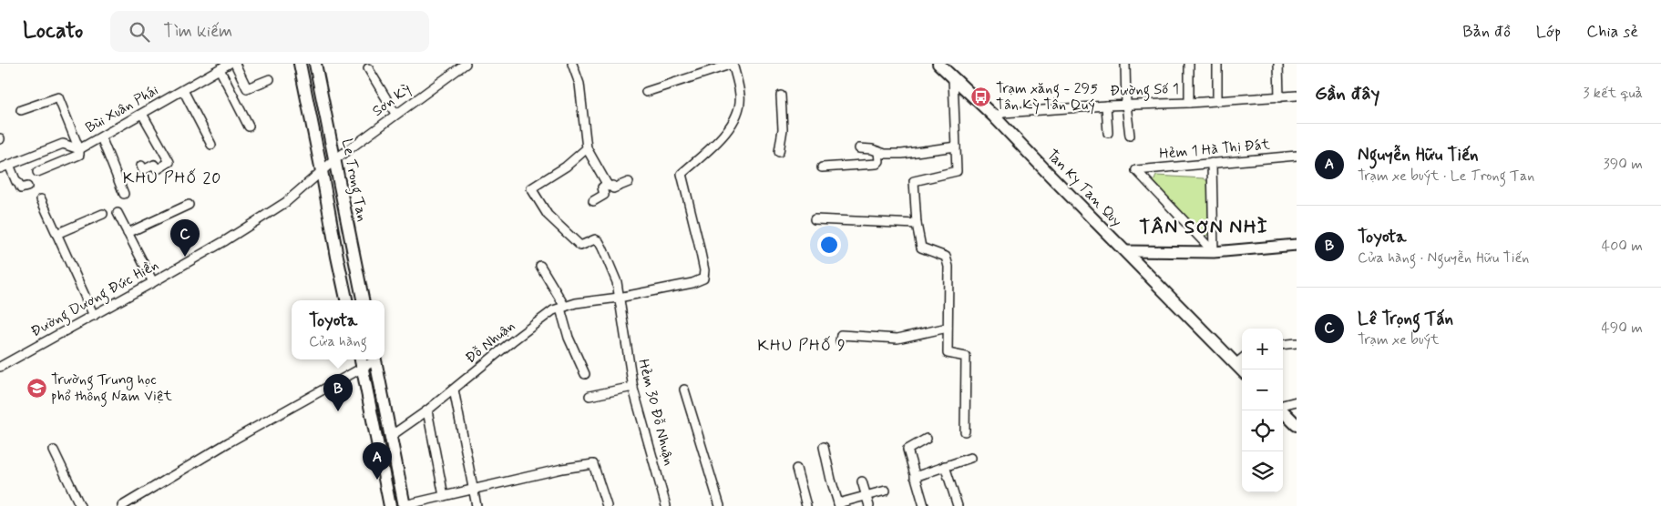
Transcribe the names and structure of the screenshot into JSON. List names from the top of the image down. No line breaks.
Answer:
{"streets":{"main road":["Le Trong Tan","Tan Ky Tan Quy"],"street":["Đường Số 1","Sơn Kỳ","Bùi Xuân Phái","Hẻm 1 Hà Thị Đát","Đường Dương Đức Hiền","Đỗ Nhuận","Hẻm 30 Đỗ Nhuận"]},"crossings":[["Đường Số 1","Tan Ky Tan Quy"],["Sơn Kỳ","Le Trong Tan"],["Sơn Kỳ","Đường Dương Đức Hiền"],["Le Trong Tan","Đường Dương Đức Hiền"],["Đỗ Nhuận","Hẻm 30 Đỗ Nhuận"]],"districts":["KHU PHỐ 20","TÂN SƠN NHÌ","KHU PHỐ 9"],"places":{"bus stop":["Trạm xăng - 295 Tân Kỳ Tân Quý"],"school or university":["Trường Trung học phổ thông Nam Việt"]},"page":{"header":"Locato","search":"Tìm kiếm","nav":["Bản đồ","Lớp","Chia sẻ"],"heading":["Gần đây","3 kết quả"],"list":[{"mark":"A","name":"Nguyễn Hữu Tiến","note":"Trạm xe buýt · Le Trong Tan","value":"390 m"},{"mark":"B","name":"Toyota","note":"Cửa hàng · Nguyễn Hữu Tiến","value":"400 m"},{"mark":"C","name":"Lê Trọng Tấn","note":"Trạm xe buýt","value":"490 m"}],"pins":["C","B","A"],"popup":["Toyota","Cửa hàng"],"map_buttons":["+","−"]}}
